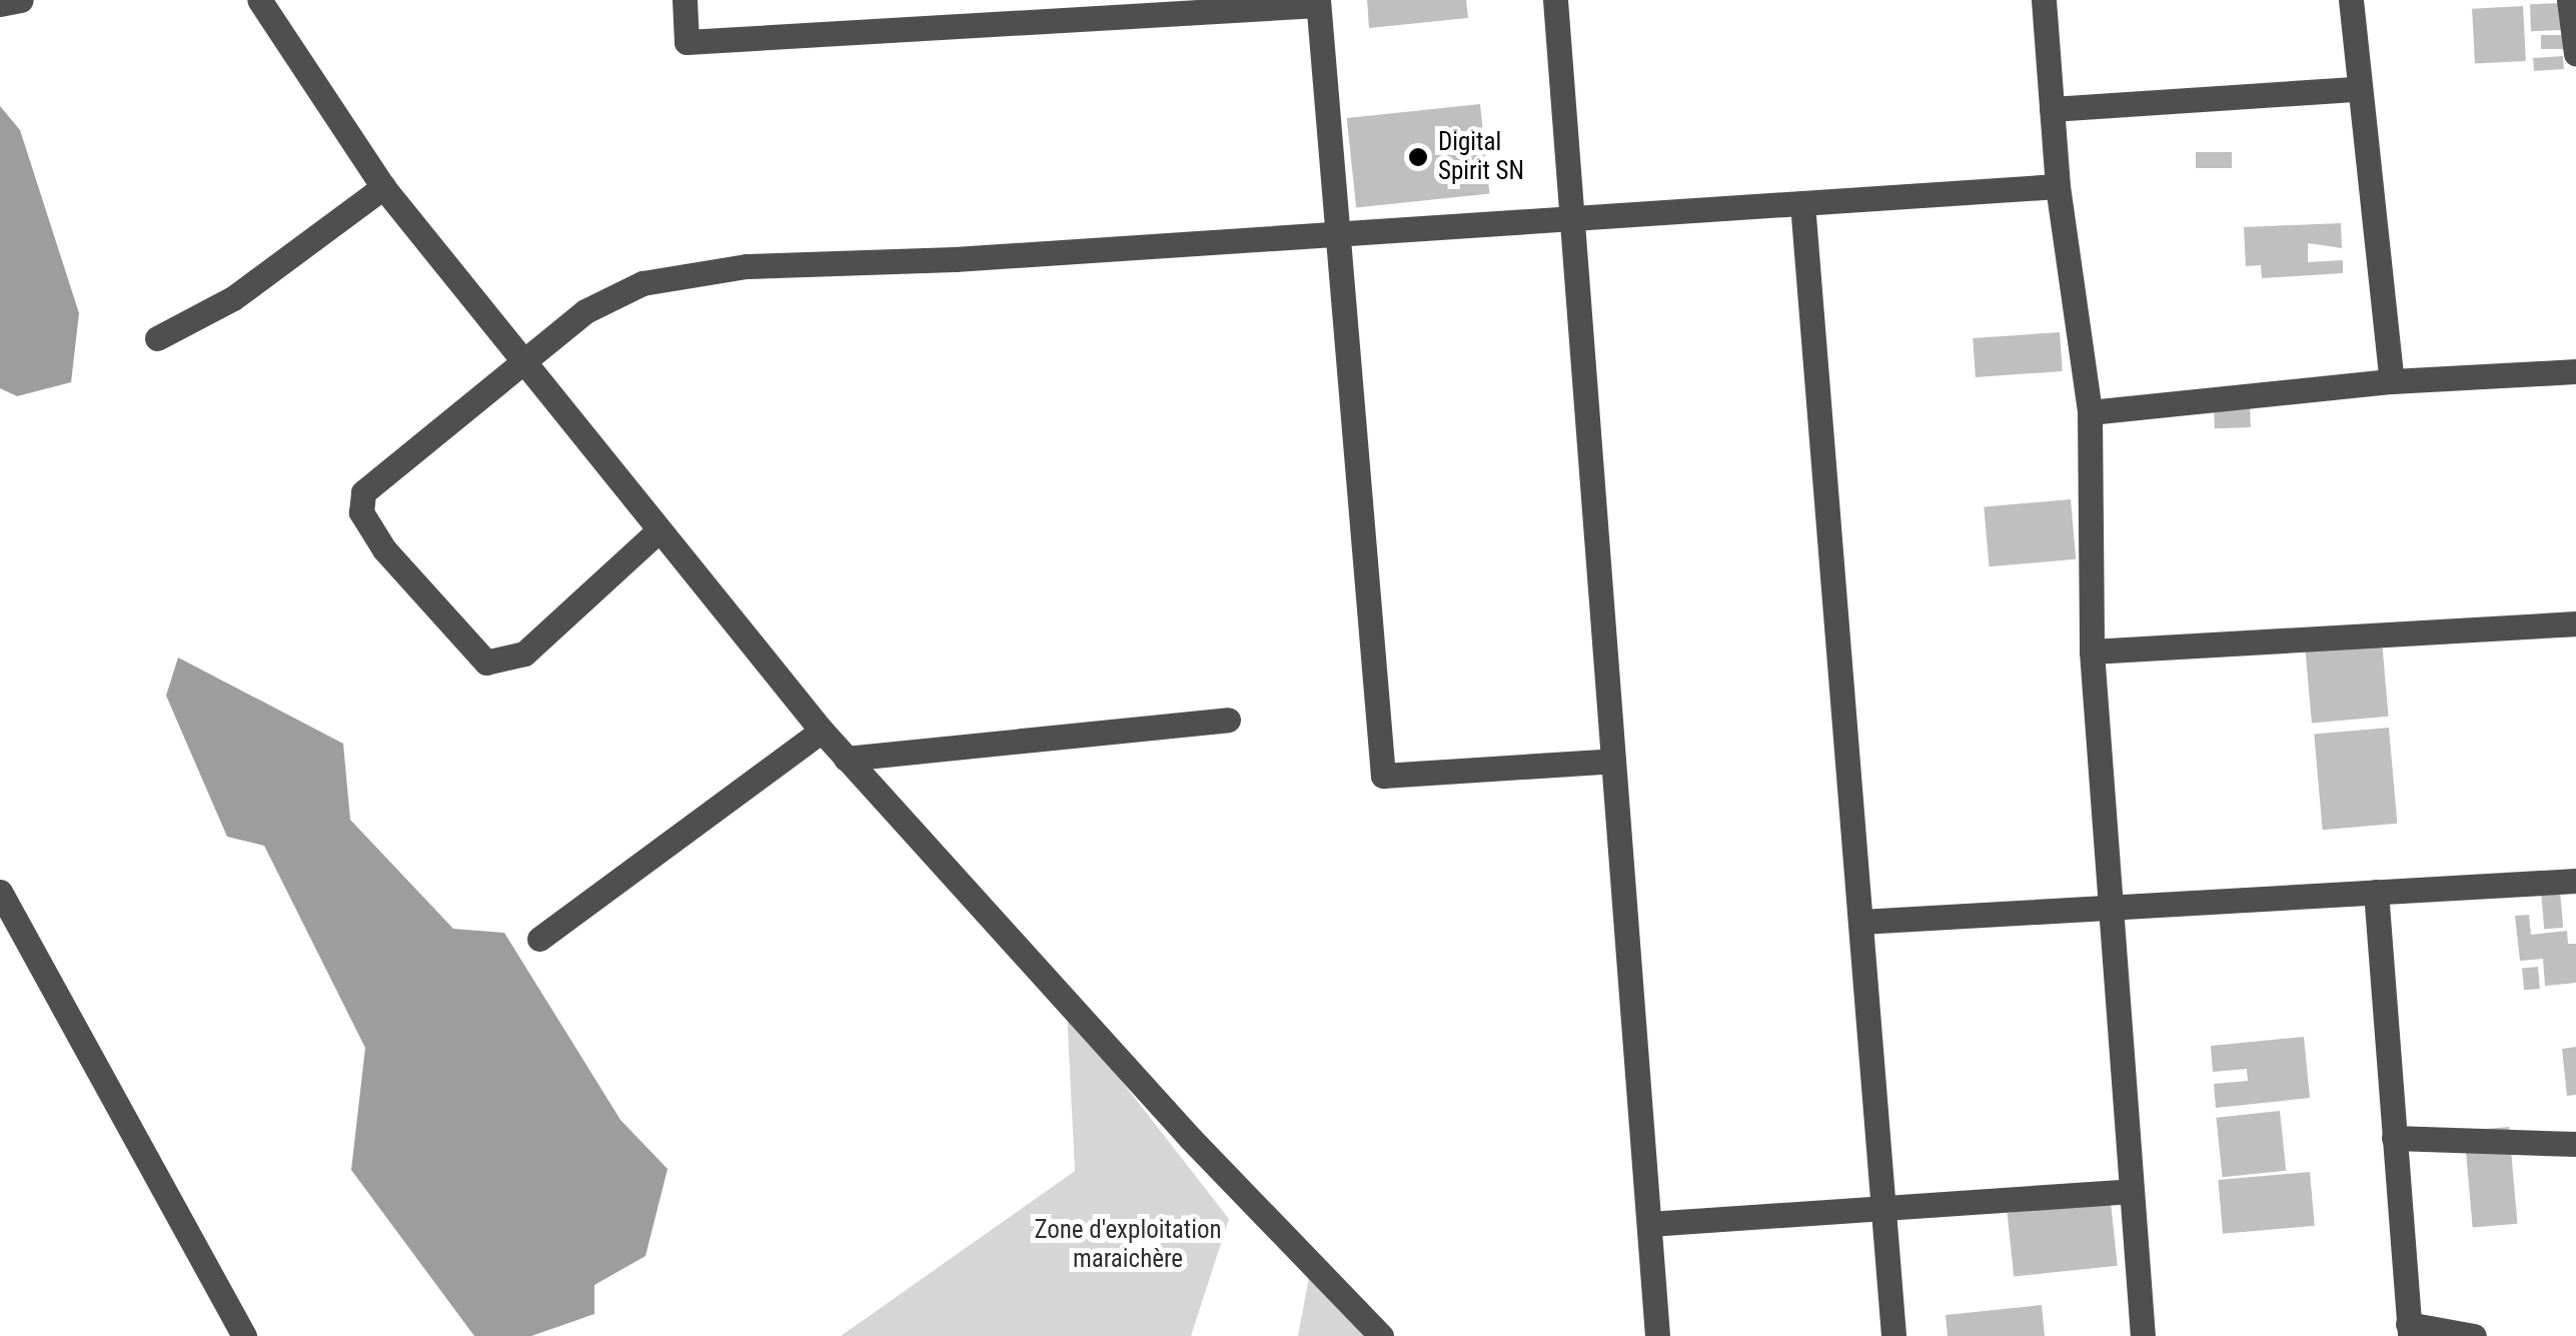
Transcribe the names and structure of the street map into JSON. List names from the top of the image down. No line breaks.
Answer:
{"parks":["Zone d'exploitation maraichère"],"places":["Digital Spirit SN"]}
